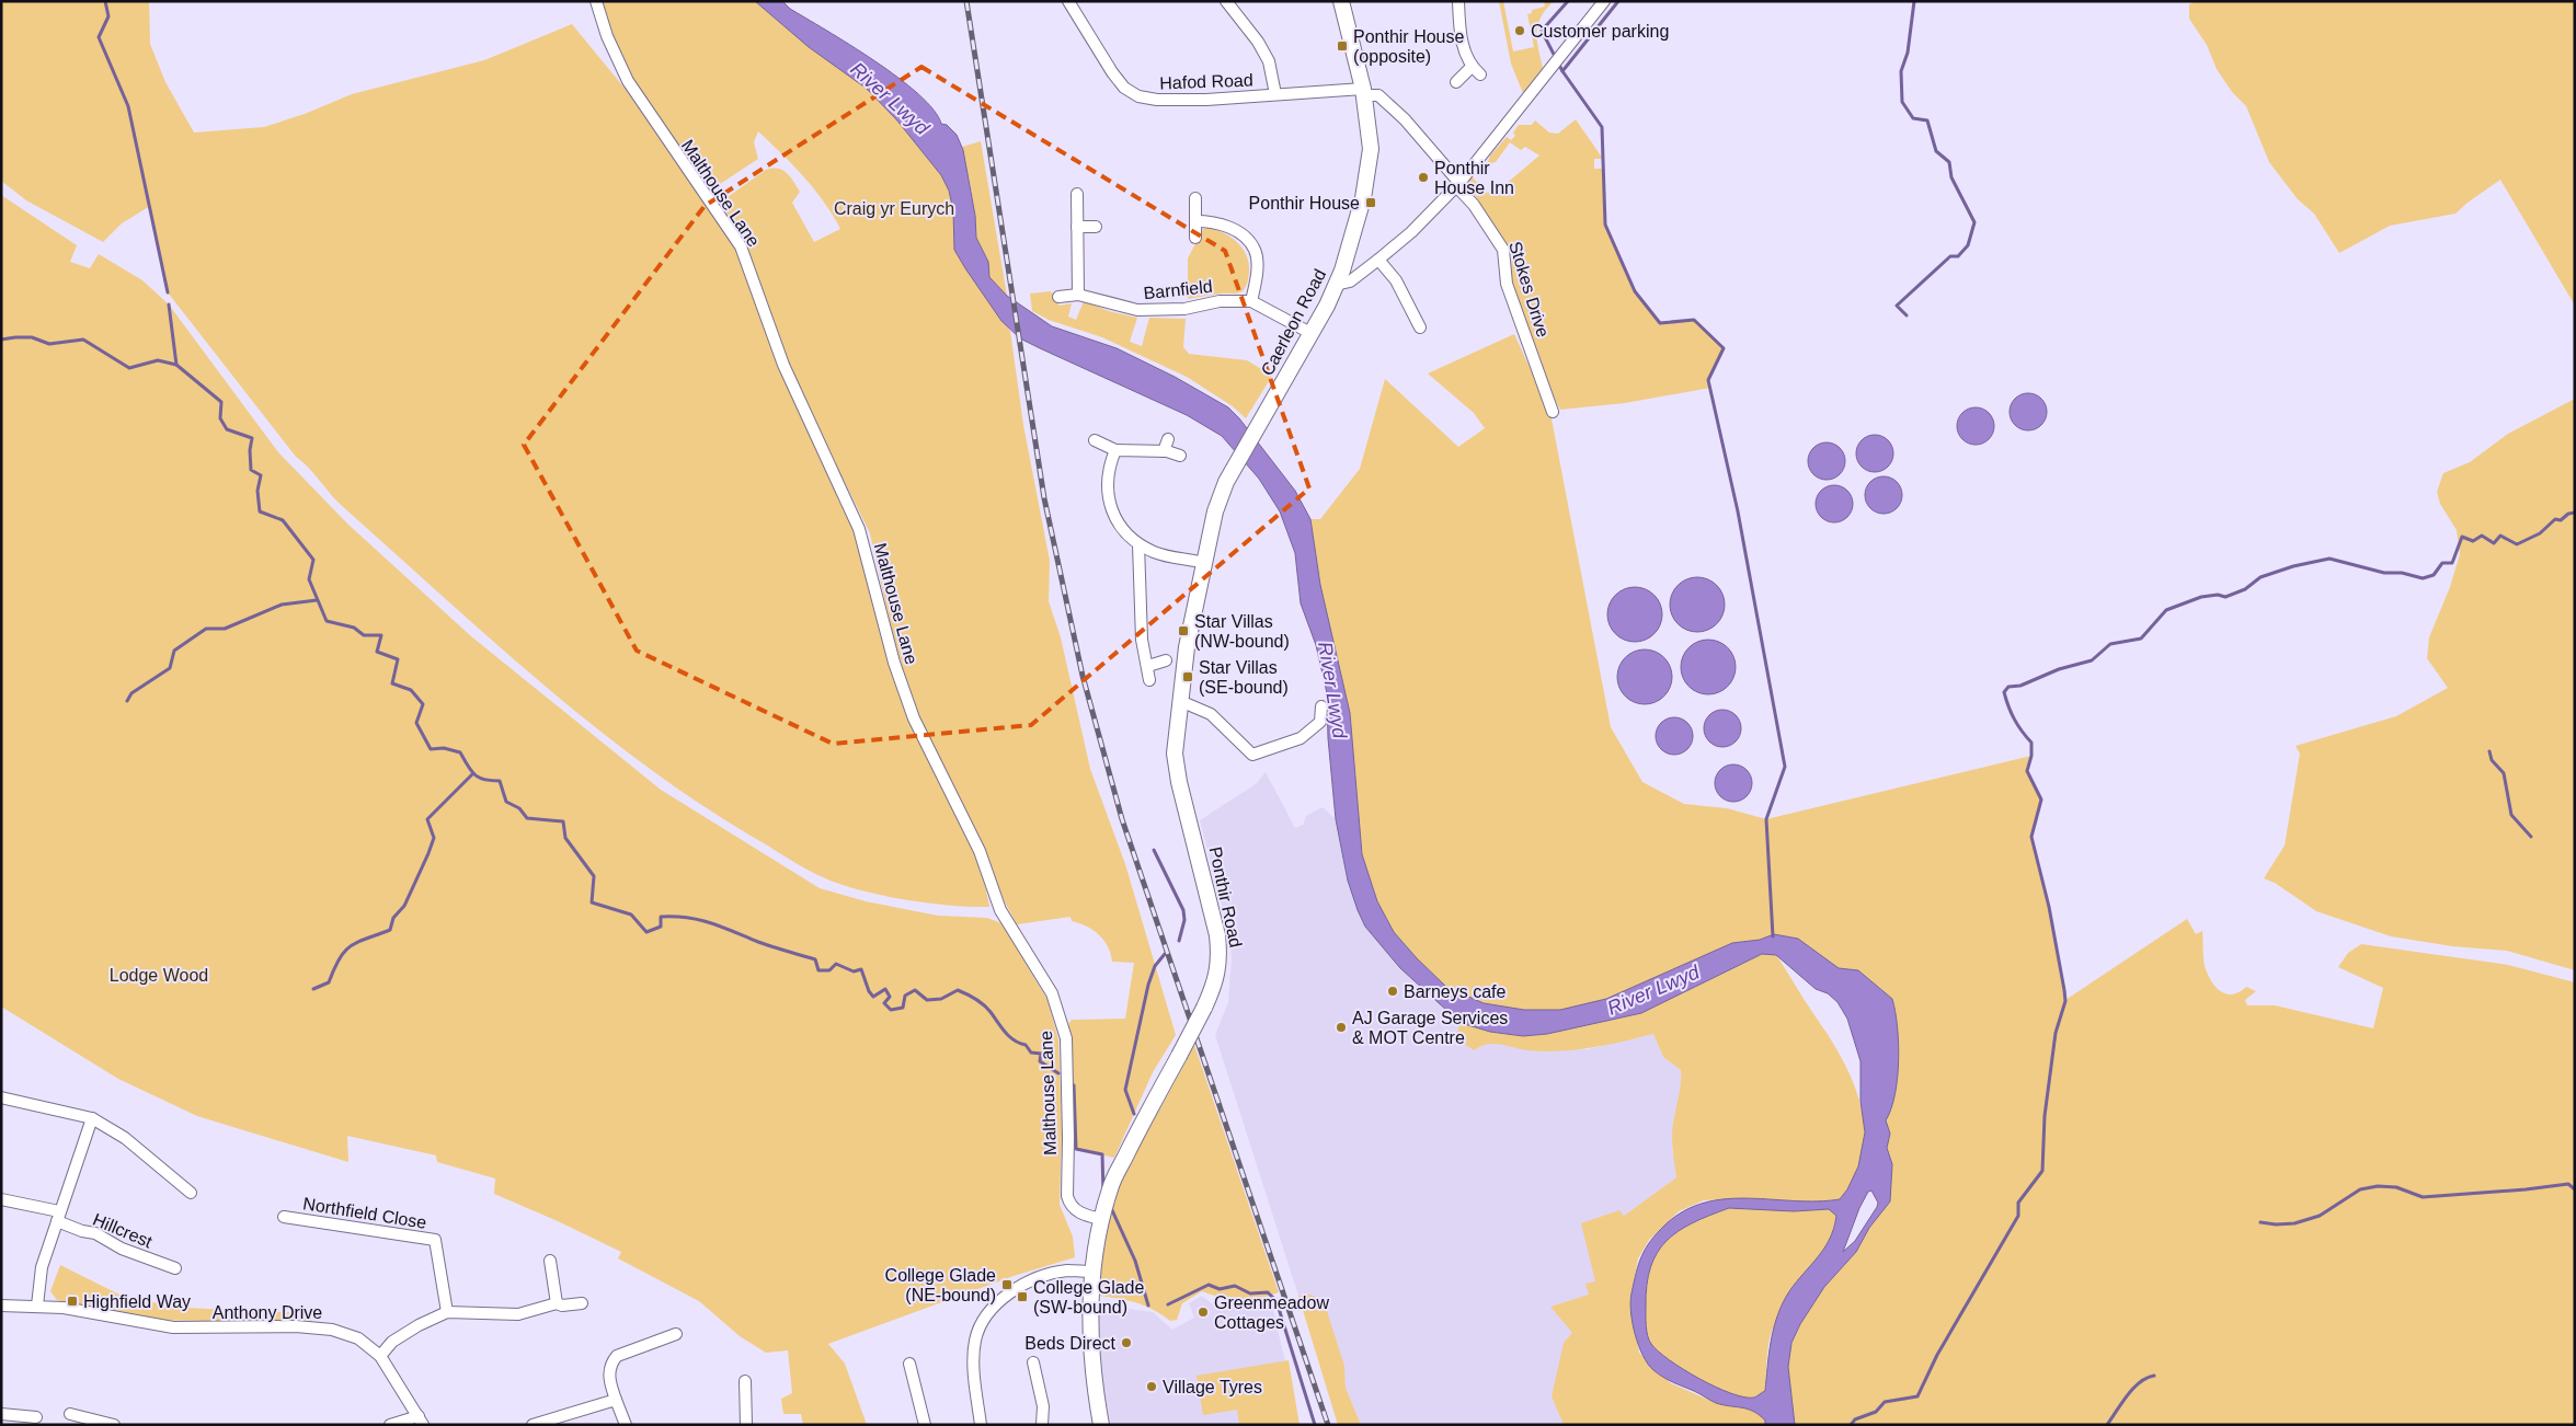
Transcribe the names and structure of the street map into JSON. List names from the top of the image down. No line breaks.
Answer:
{"streets":{"main road":["Caerleon Road","Ponthir Road"],"street":["Hafod Road","Malthouse Lane","Barnfield","Stokes Drive","Northfield Close","Hillcrest","Anthony Drive"]},"crossings":[["Hafod Road","Stokes Drive"],["Hafod Road","Caerleon Road"],["Malthouse Lane","Ponthir Road"],["Barnfield","Caerleon Road"],["Stokes Drive","Caerleon Road"],["Caerleon Road","Ponthir Road"]],"water":["River Lwyd"],"parks":["Craig yr Eurych","Lodge Wood"],"places":{"other":["Customer parking","Ponthir House Inn","Barneys cafe","AJ Garage Services & MOT Centre","Greenmeadow Cottages","Beds Direct","Village Tyres"],"transit":["Ponthir House (opposite)","Ponthir House","Star Villas (NW-bound)","Star Villas (SE-bound)","College Glade (NE-bound)","College Glade (SW-bound)","Highfield Way"]}}
